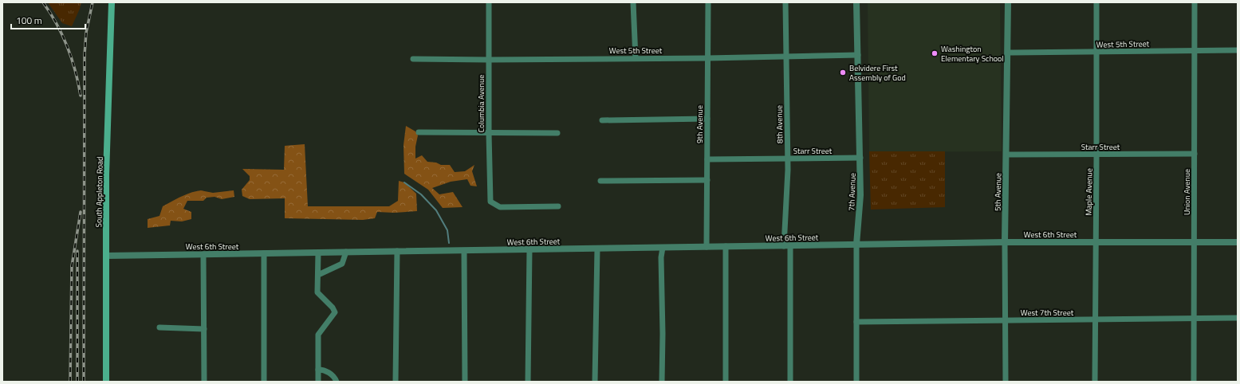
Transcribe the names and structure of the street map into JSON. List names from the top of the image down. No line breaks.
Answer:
{"streets":{"main road":["South Appleton Road"],"street":["West 5th Street","Columbia Avenue","9th Avenue","8th Avenue","Starr Street","7th Avenue","5th Avenue","Maple Avenue","Union Avenue","West 6th Street","West 7th Street"]},"crossings":[["West 5th Street","Columbia Avenue"],["West 5th Street","9th Avenue"],["West 5th Street","8th Avenue"],["West 5th Street","7th Avenue"],["West 5th Street","5th Avenue"],["West 5th Street","Maple Avenue"],["West 5th Street","Union Avenue"],["9th Avenue","Starr Street"],["9th Avenue","West 6th Street"],["8th Avenue","Starr Street"],["8th Avenue","West 6th Street"],["Starr Street","7th Avenue"],["Starr Street","5th Avenue"],["Starr Street","Maple Avenue"],["Starr Street","Union Avenue"],["South Appleton Road","West 6th Street"],["7th Avenue","West 6th Street"],["7th Avenue","West 7th Street"],["5th Avenue","West 6th Street"],["5th Avenue","West 7th Street"],["Maple Avenue","West 6th Street"],["Maple Avenue","West 7th Street"],["Union Avenue","West 6th Street"],["Union Avenue","West 7th Street"]],"places":["Washington Elementary School","Belvidere First Assembly of God"],"scale_bar":"100 m"}
